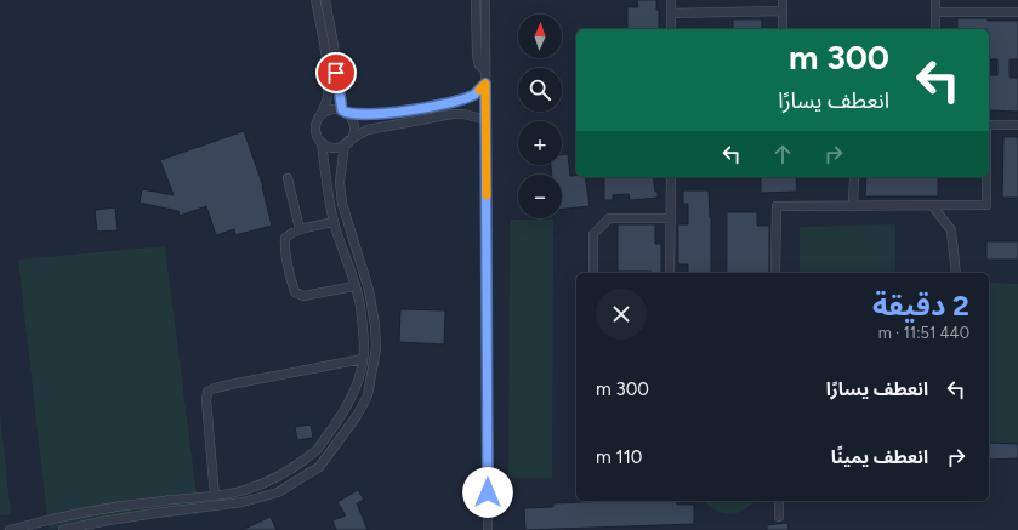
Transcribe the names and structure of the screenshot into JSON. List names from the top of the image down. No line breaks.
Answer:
{"north":"top","page":{"map_buttons":["+","−"],"turn":["300 m","انعطف يسارًا"],"heading":["2 دقيقة","440 m · 11:51"],"list":[{"name":"انعطف يسارًا","value":"300 m"},{"name":"انعطف يمينًا","value":"110 m"}]}}
